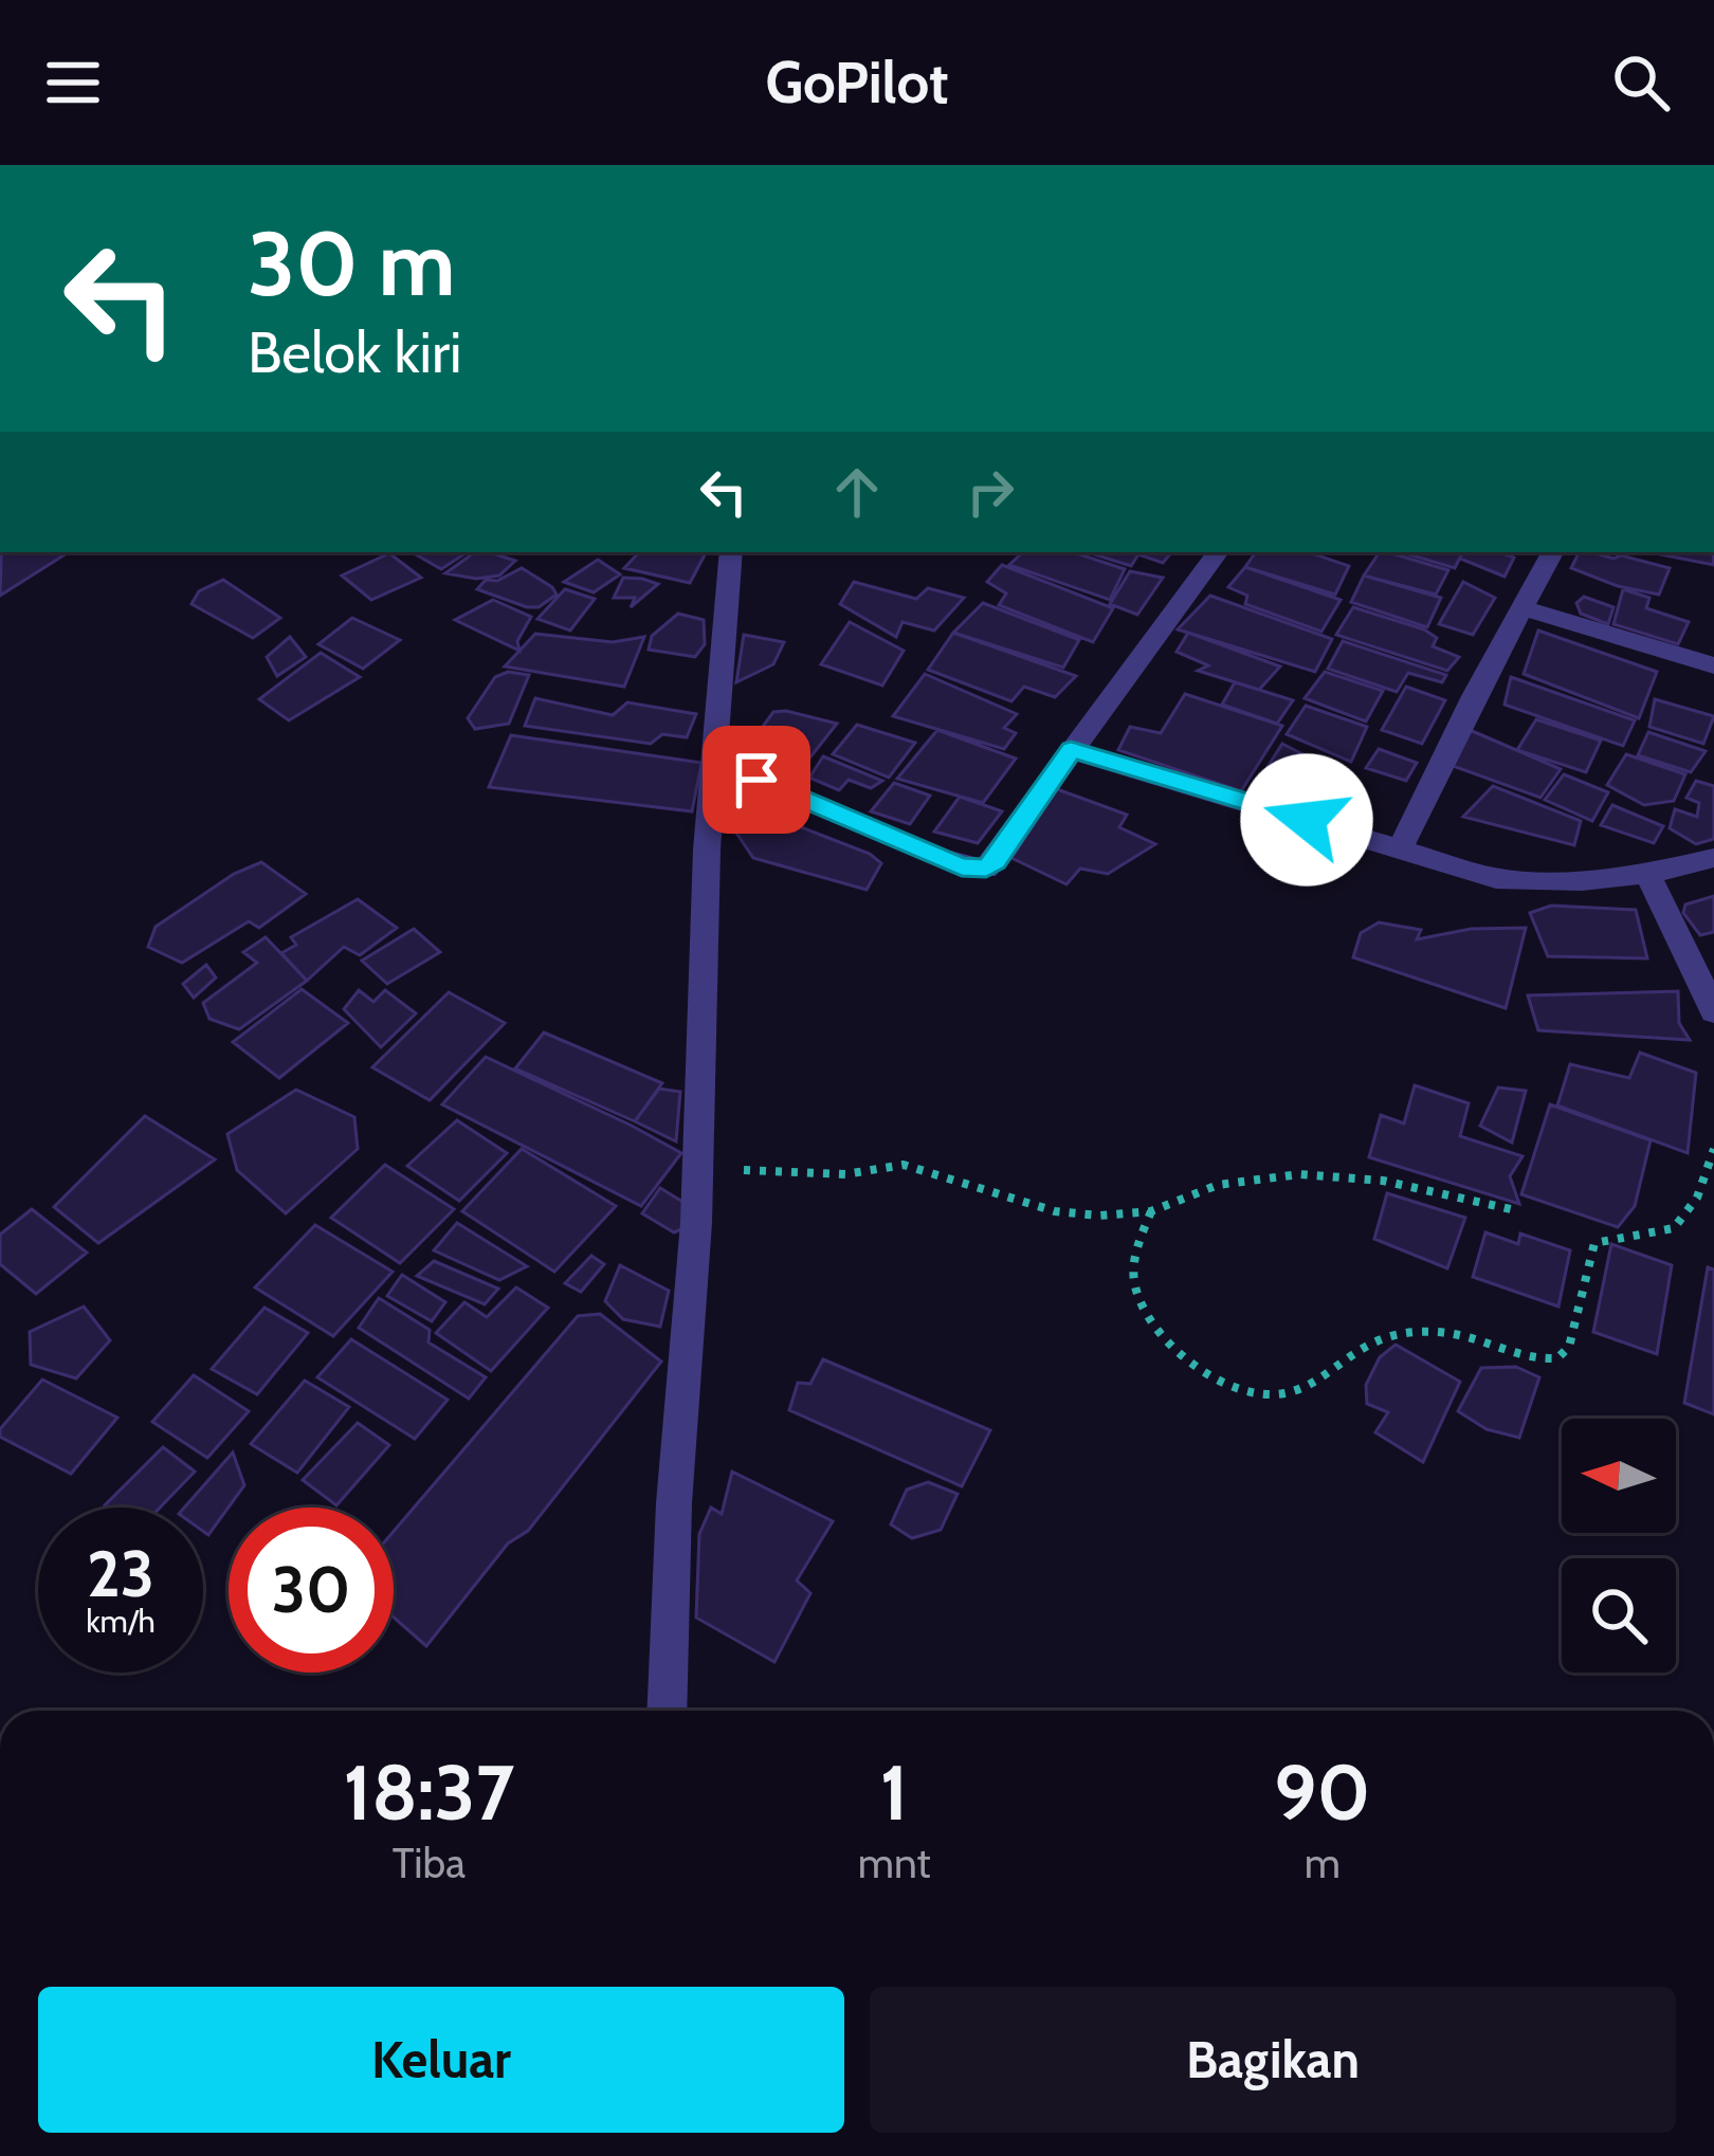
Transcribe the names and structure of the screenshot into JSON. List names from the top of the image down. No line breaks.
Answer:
{"north":"left","page":{"header":"GoPilot","turn":["30 m","Belok kiri"],"speed":"23 km/h","limit":"30","eta":["18:37","Tiba","1","mnt","90","m"],"buttons":["Keluar","Bagikan"]}}
